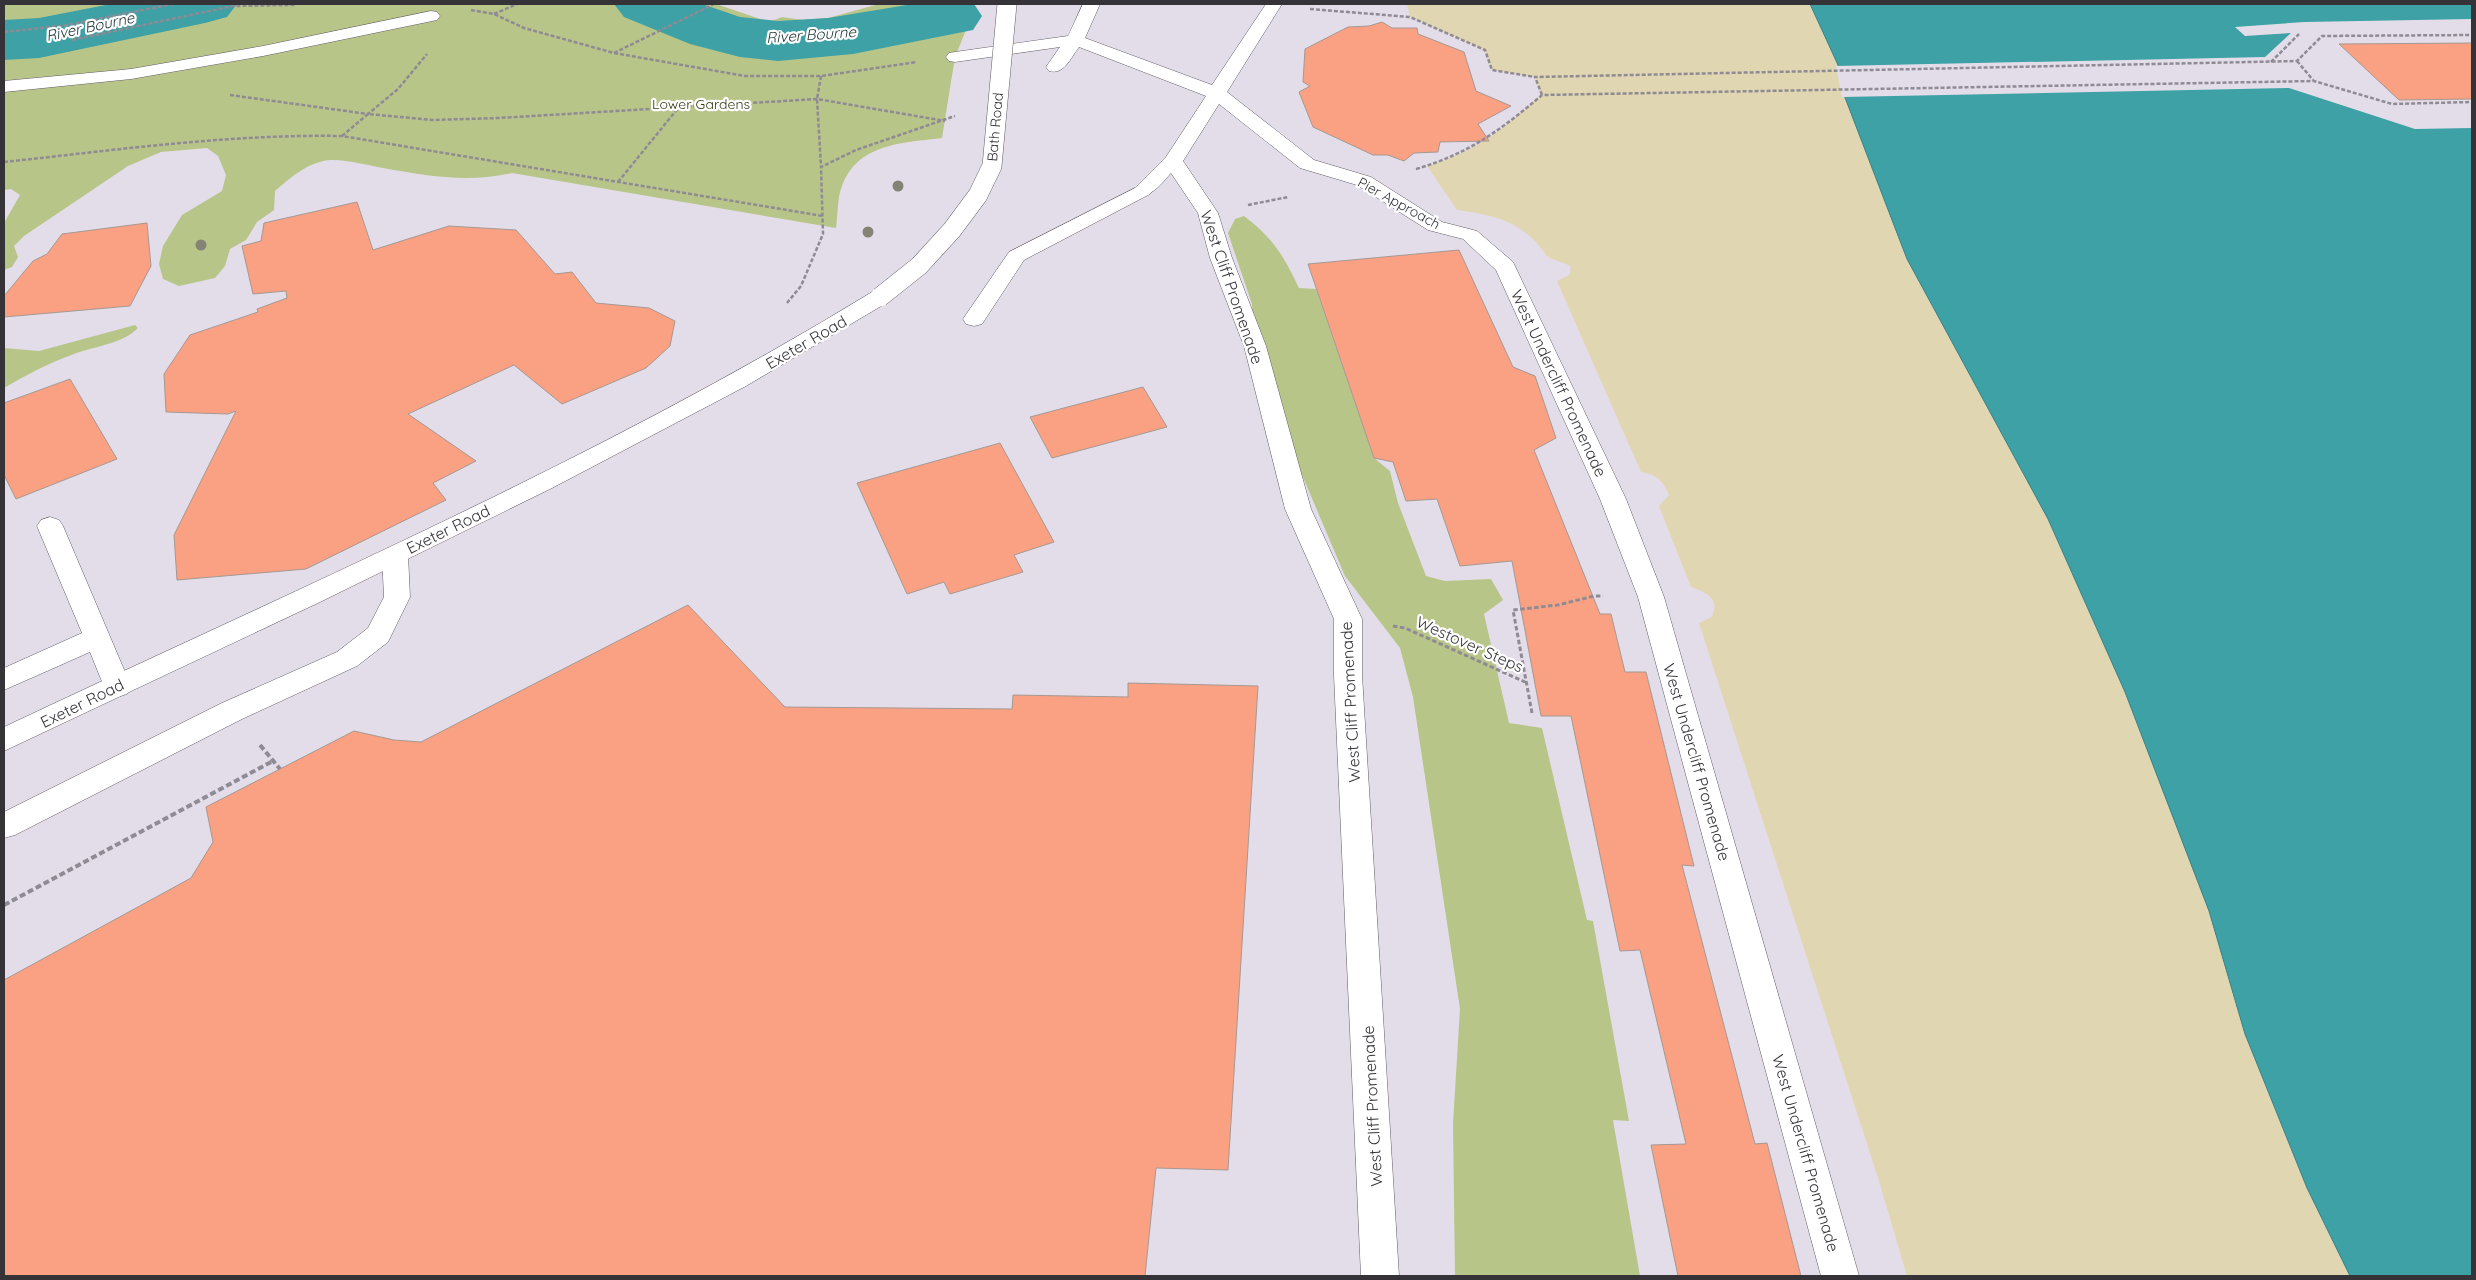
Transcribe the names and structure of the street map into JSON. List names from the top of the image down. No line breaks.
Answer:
{"streets":{"street":["Bath Road","Pier Approach","West Cliff Promenade","Exeter Road","West Undercliff Promenade"],"path":["Westover Steps"]},"crossings":[["Bath Road","Exeter Road"],["Pier Approach","West Undercliff Promenade"]],"water":["River Bourne"],"parks":["Lower Gardens"]}
